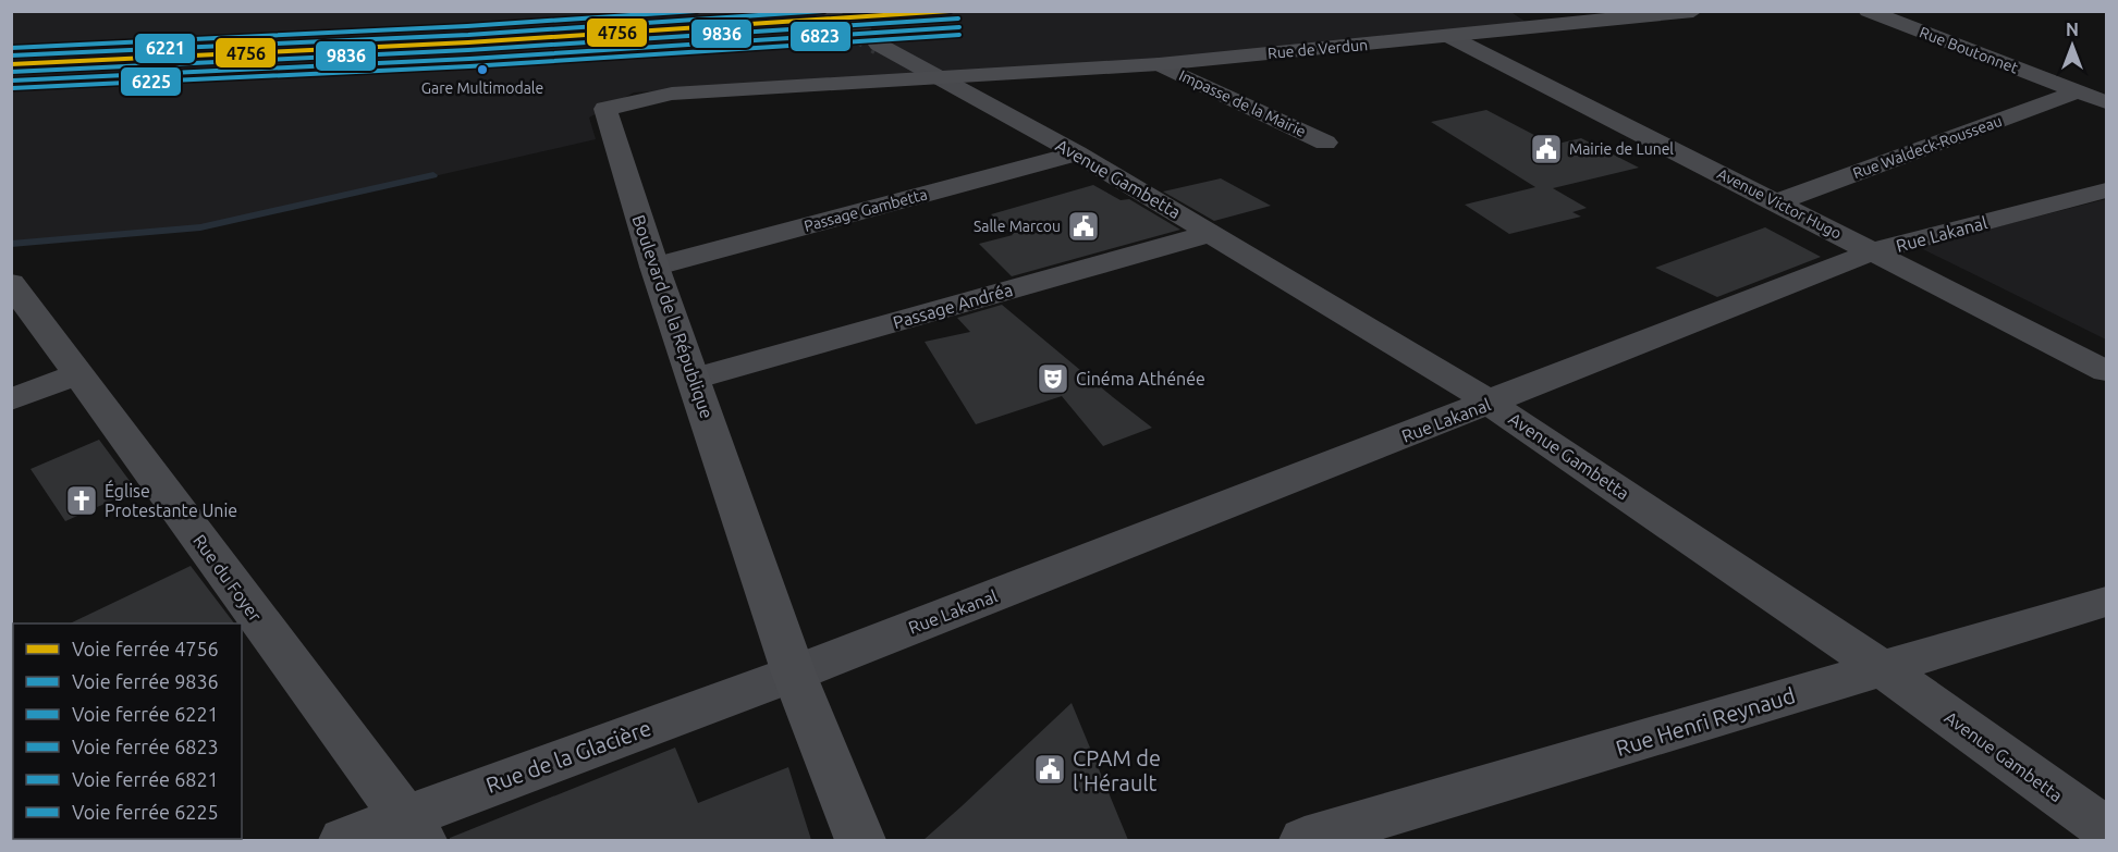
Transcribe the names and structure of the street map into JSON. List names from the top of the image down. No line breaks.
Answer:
{"streets":{"main road":["Rue de Verdun","Boulevard de la République"],"street":["Rue Boutonnet","Impasse de la Mairie","Rue Waldeck-Rousseau","Avenue Gambetta","Avenue Victor Hugo","Passage Gambetta","Rue Lakanal","Passage Andréa","Rue du Foyer","Rue Henri Reynaud","Rue de la Glacière"]},"crossings":[["Rue de Verdun","Impasse de la Mairie"],["Rue de Verdun","Avenue Gambetta"],["Rue de Verdun","Avenue Victor Hugo"],["Rue de Verdun","Boulevard de la République"],["Rue Boutonnet","Rue Waldeck-Rousseau"],["Rue Waldeck-Rousseau","Avenue Victor Hugo"],["Avenue Gambetta","Passage Gambetta"],["Avenue Gambetta","Rue Lakanal"],["Avenue Gambetta","Passage Andréa"],["Avenue Gambetta","Boulevard de la République"],["Avenue Gambetta","Rue Henri Reynaud"],["Avenue Victor Hugo","Rue Lakanal"],["Passage Gambetta","Boulevard de la République"],["Rue Lakanal","Boulevard de la République"],["Rue Lakanal","Rue de la Glacière"],["Passage Andréa","Boulevard de la République"],["Boulevard de la République","Rue de la Glacière"],["Rue du Foyer","Rue de la Glacière"]],"places":{"other":["Gare Multimodale"],"public building":["Mairie de Lunel","Salle Marcou","CPAM de l'Hérault"],"theatre":["Cinéma Athénée"],"church":["Église Protestante Unie"]},"lines":["rail line 4756","rail line 6221","rail line 6821","rail line 9836","rail line 6823","rail line 6225"],"legend":["Voie ferrée 4756","Voie ferrée 9836","Voie ferrée 6221","Voie ferrée 6823","Voie ferrée 6821","Voie ferrée 6225"],"north":"top"}
